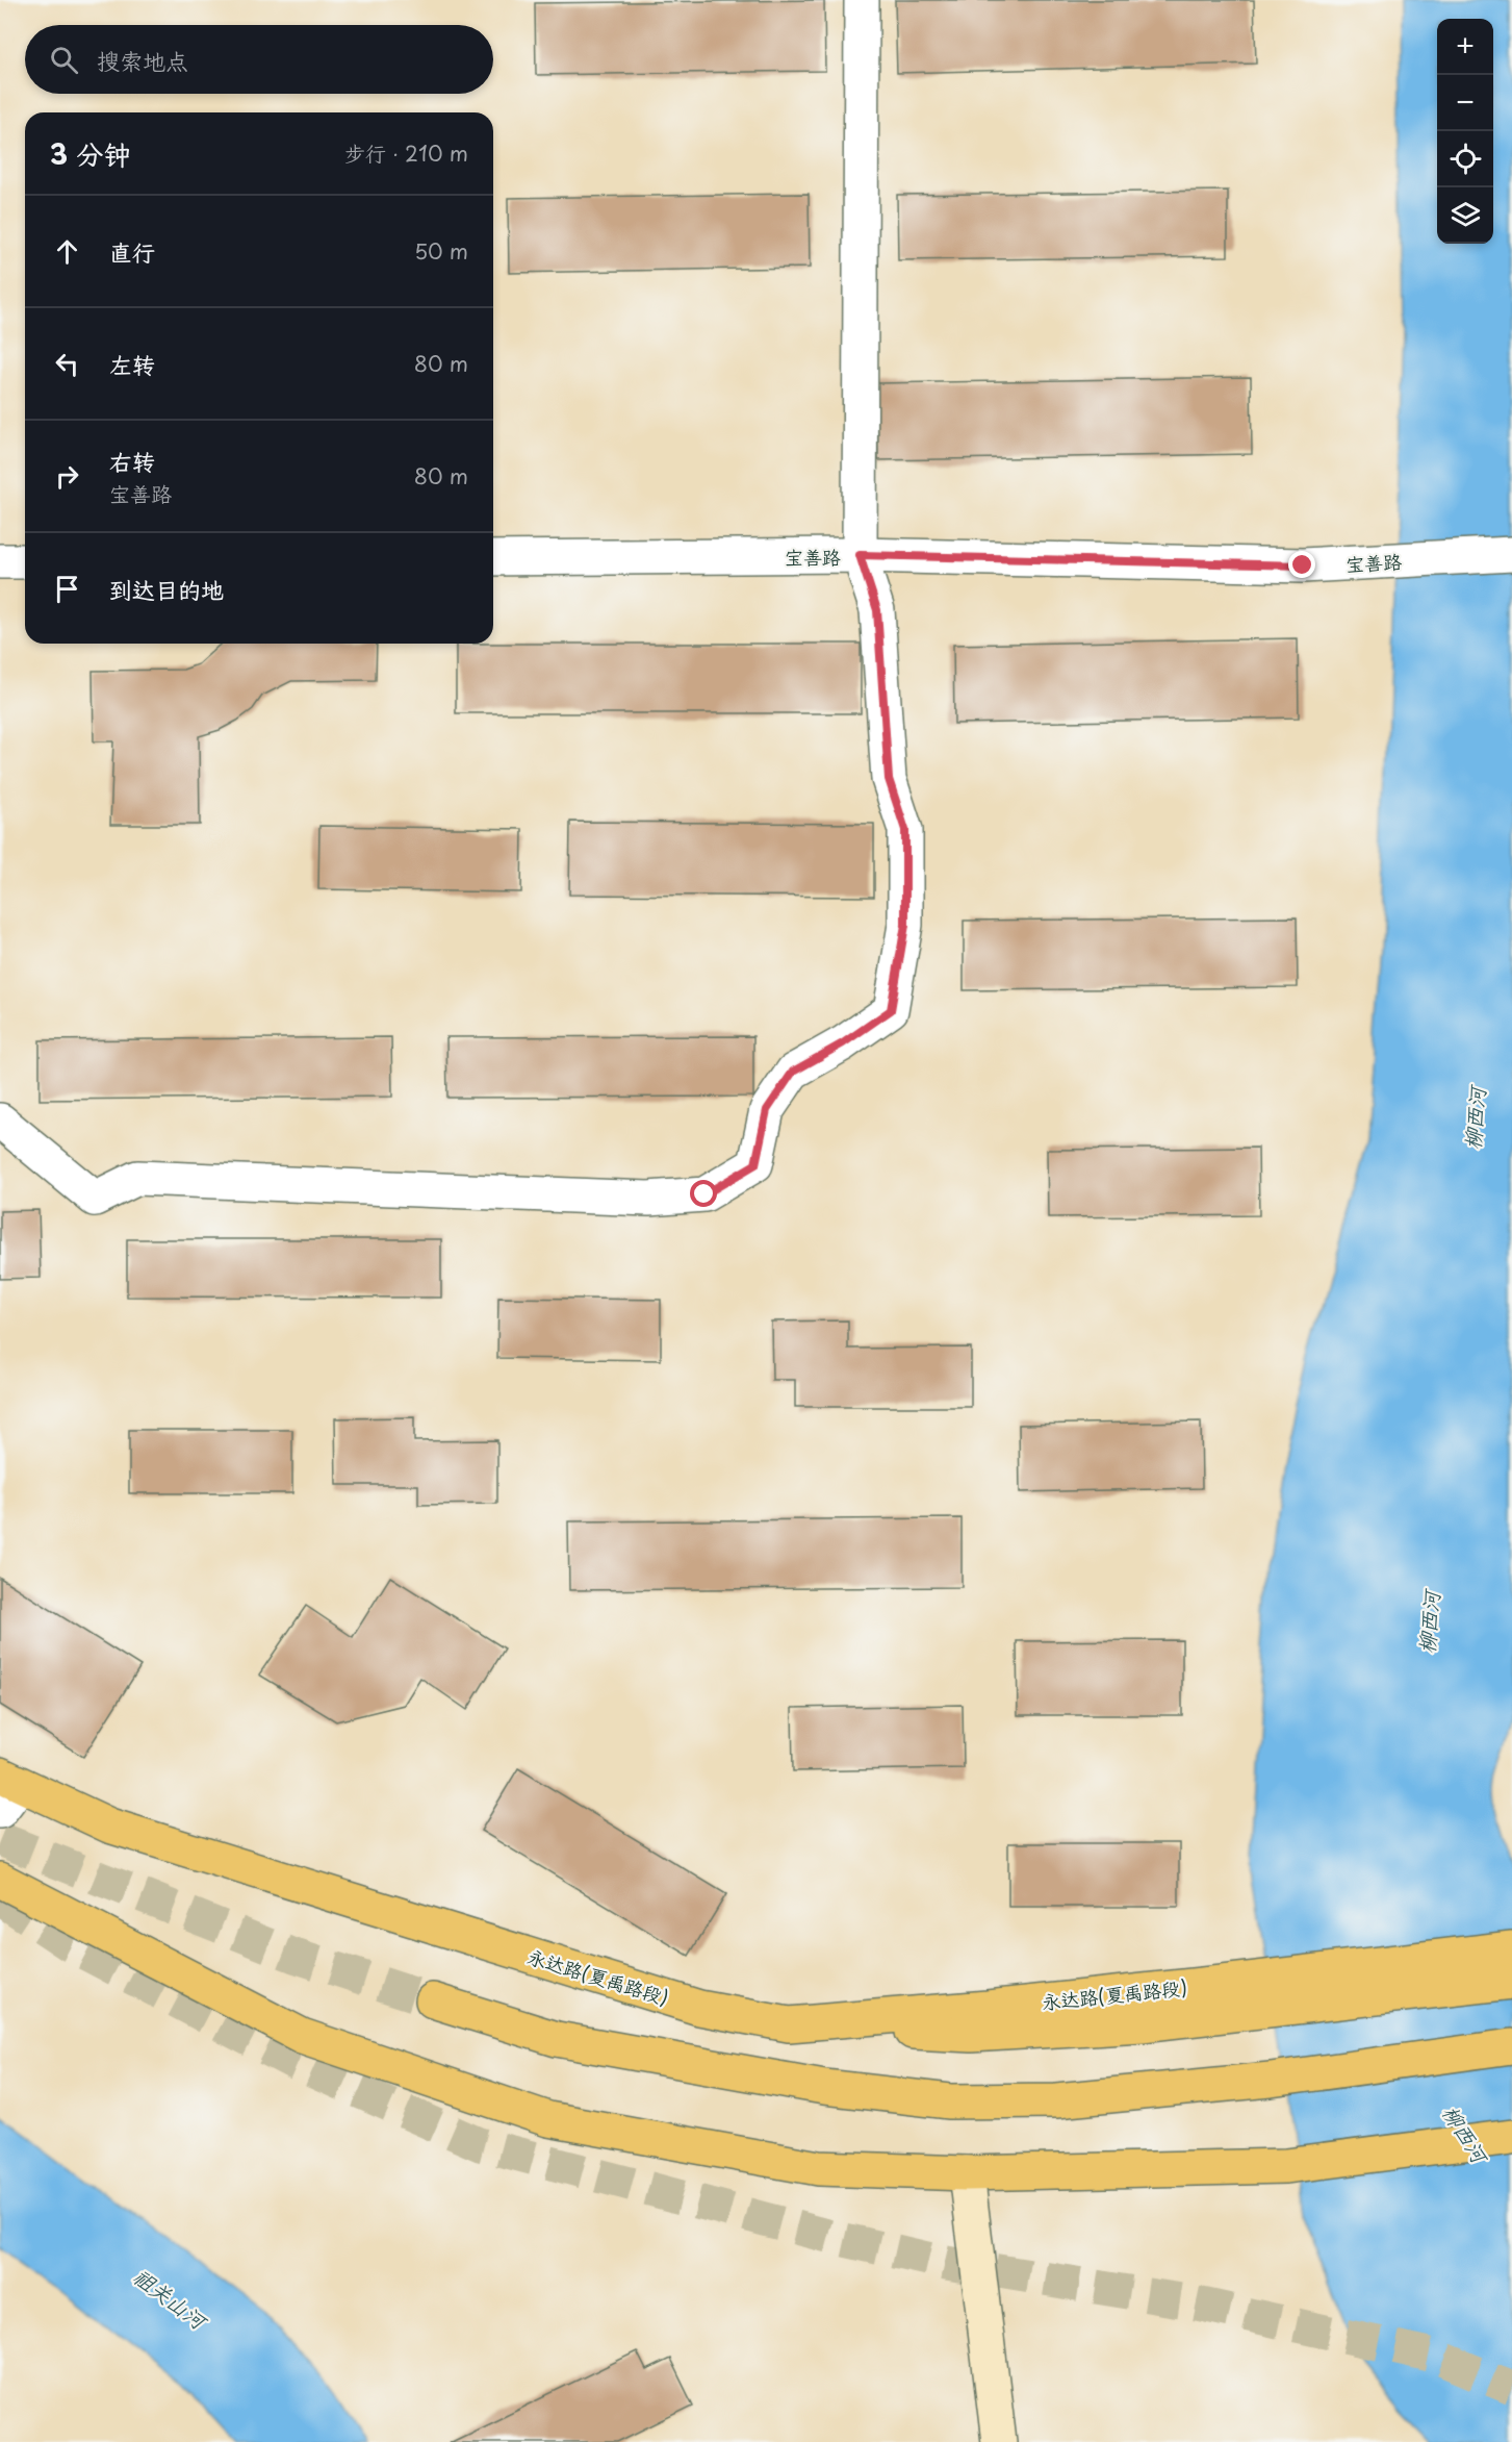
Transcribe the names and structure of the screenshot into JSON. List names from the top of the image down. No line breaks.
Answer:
{"streets":{"main road":["永达路(夏禹路段)"],"street":["宝善路"]},"water":["柳西河","祖关山河"],"page":{"map_buttons":["+","−"],"search":"搜索地点","heading":["3 分钟","步行 · 210 m"],"list":[["直行","50 m"],["左转","80 m"],["右转","宝善路","80 m"],"到达目的地"]}}
